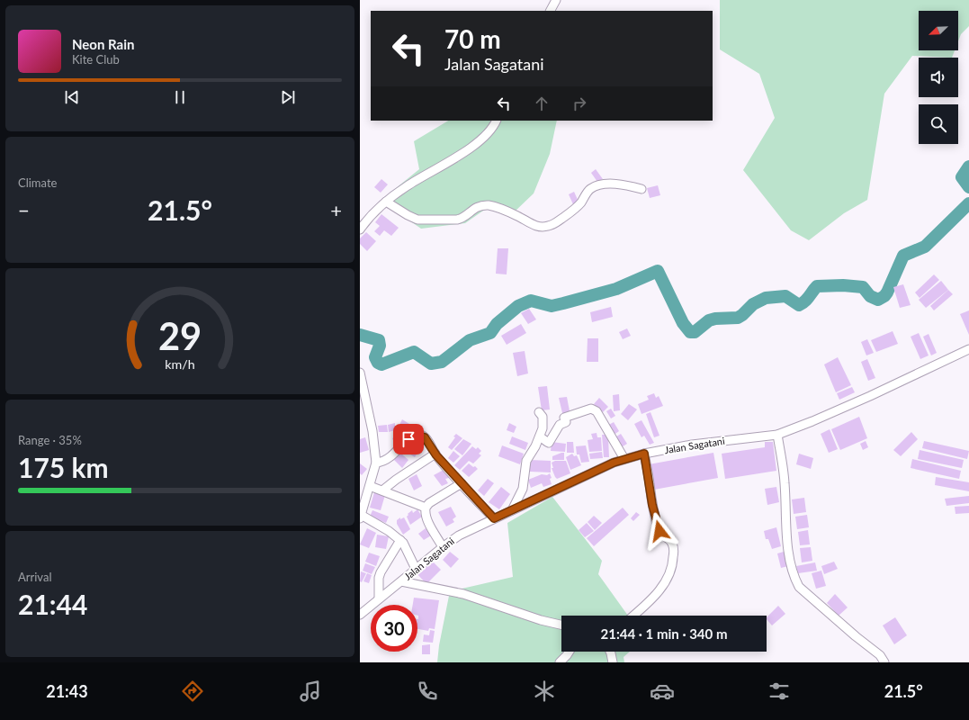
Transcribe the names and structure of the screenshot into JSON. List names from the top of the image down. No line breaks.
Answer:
{"streets":{"street":["Jalan Sagatani"]},"north":"bottom left","page":{"turn":["70 m","Jalan Sagatani"],"song":["Neon Rain","Kite Club"],"tile":["Climate",["Range · 35%","175 km"],["Arrival","21:44"]],"heat":["−","21.5°","+"],"limit":"30","trip":"21:44 · 1 min · 340 m","tabs":["21:43","21.5°"],"gauge":["29","km/h"]}}
